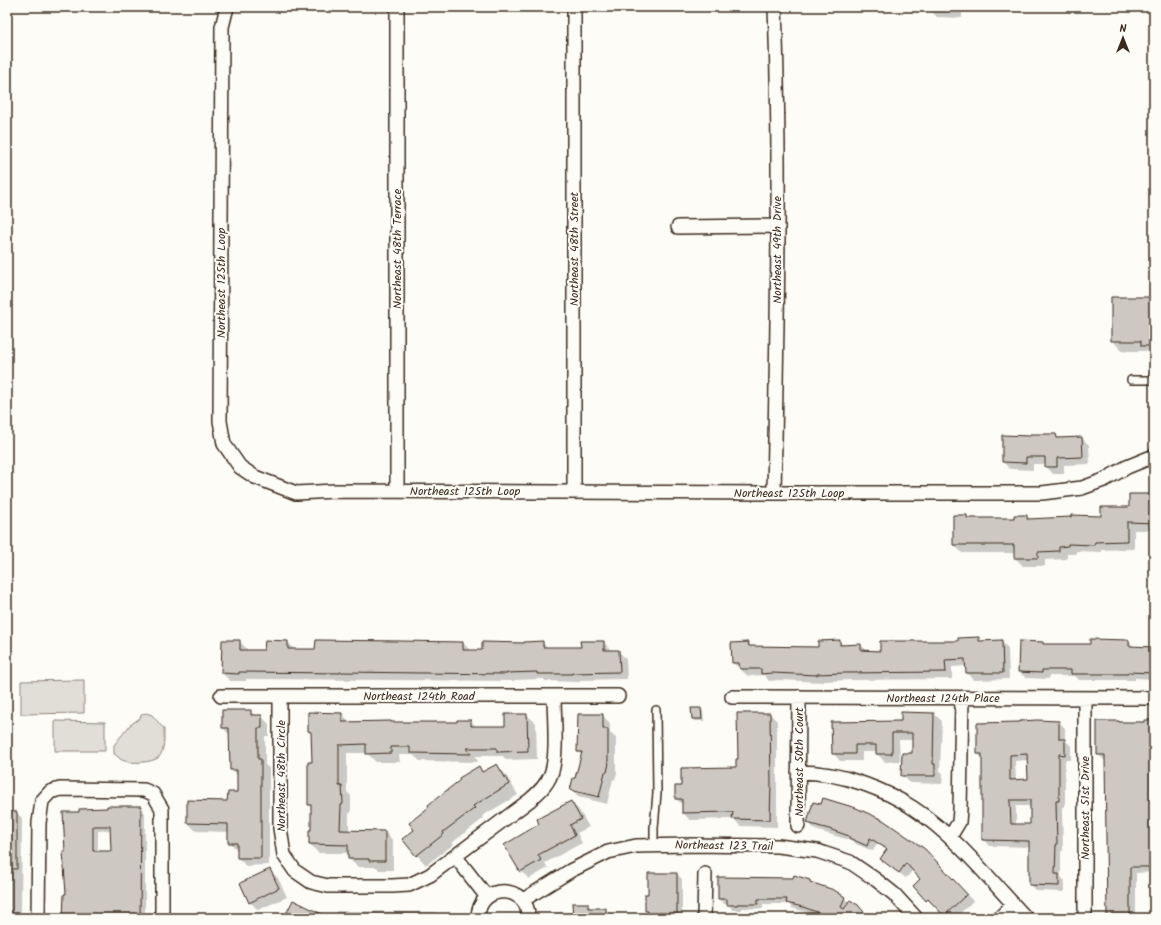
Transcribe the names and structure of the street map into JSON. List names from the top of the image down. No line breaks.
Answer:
{"streets":{"street":["Northeast 48th Terrace","Northeast 48th Street","Northeast 49th Drive","Northeast 125th Loop","Northeast 124th Road","Northeast 124th Place","Northeast 50th Court","Northeast 48th Circle","Northeast 51st Drive","Northeast 123 Trail"]},"crossings":[["Northeast 48th Terrace","Northeast 125th Loop"],["Northeast 48th Street","Northeast 125th Loop"],["Northeast 49th Drive","Northeast 125th Loop"],["Northeast 124th Road","Northeast 48th Circle"],["Northeast 124th Place","Northeast 50th Court"],["Northeast 124th Place","Northeast 51st Drive"]],"north":"top"}
